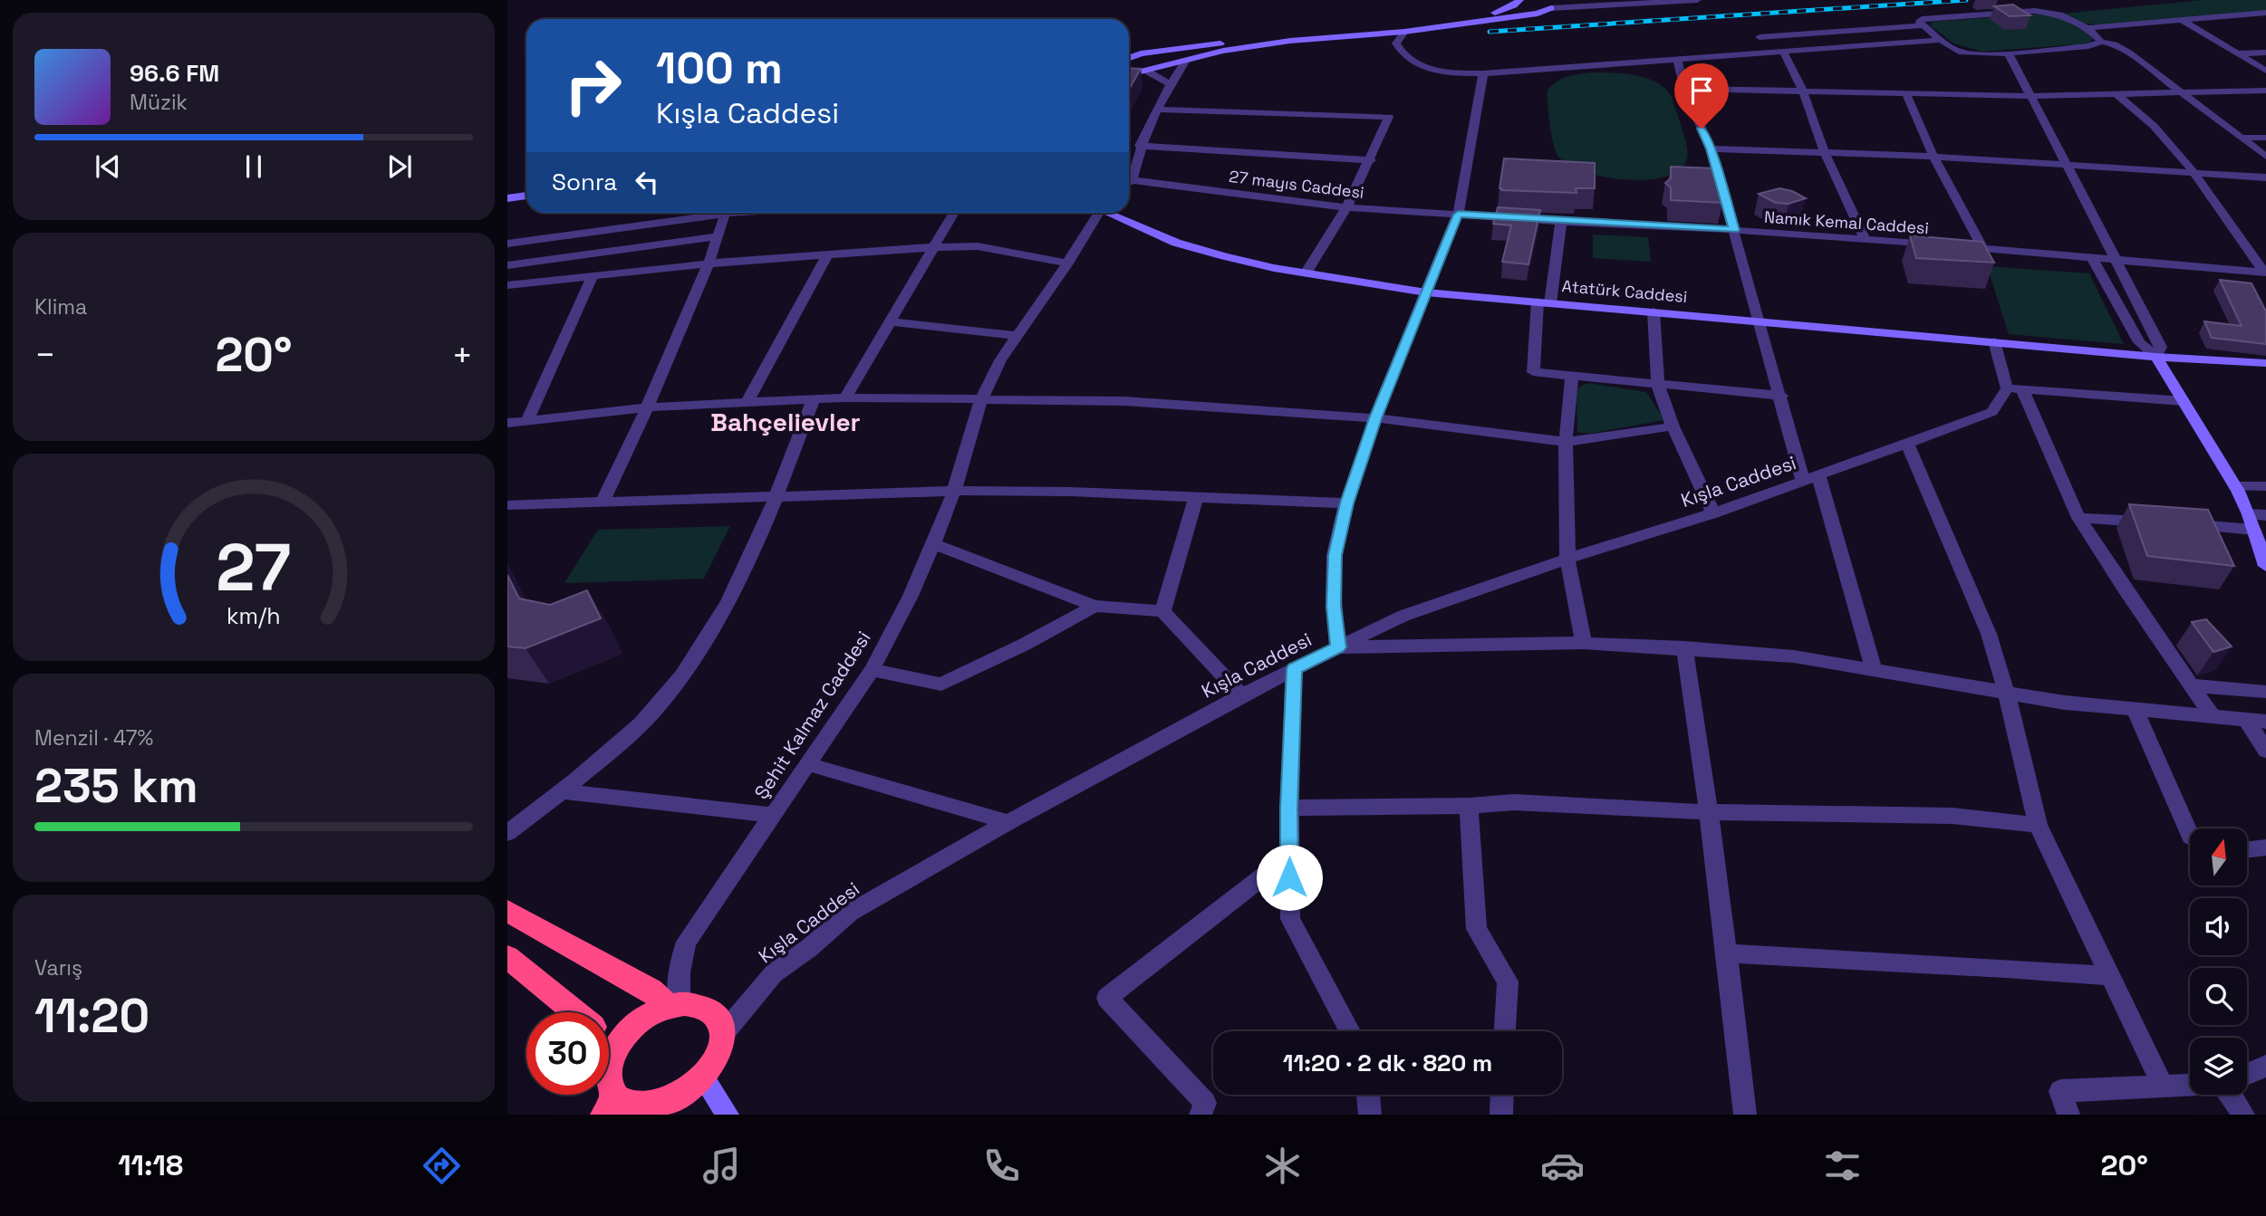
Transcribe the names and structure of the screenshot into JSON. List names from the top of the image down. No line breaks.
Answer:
{"streets":{"main road":["Atatürk Caddesi"],"street":["27 mayıs Caddesi","Namık Kemal Caddesi","Kışla Caddesi","Şehit Kalmaz Caddesi"]},"crossings":[["27 mayıs Caddesi","Namık Kemal Caddesi"],["Kışla Caddesi","Şehit Kalmaz Caddesi"]],"districts":["Bahçelievler"],"north":"top","page":{"turn":["100 m","Kışla Caddesi"],"song":["96.6 FM","Müzik"],"then":"Sonra","tile":["Klima",["Menzil · 47%","235 km"],["Varış","11:20"]],"heat":["−","20°","+"],"limit":"30","trip":"11:20 · 2 dk · 820 m","tabs":["11:18","20°"],"gauge":["27","km/h"]}}
